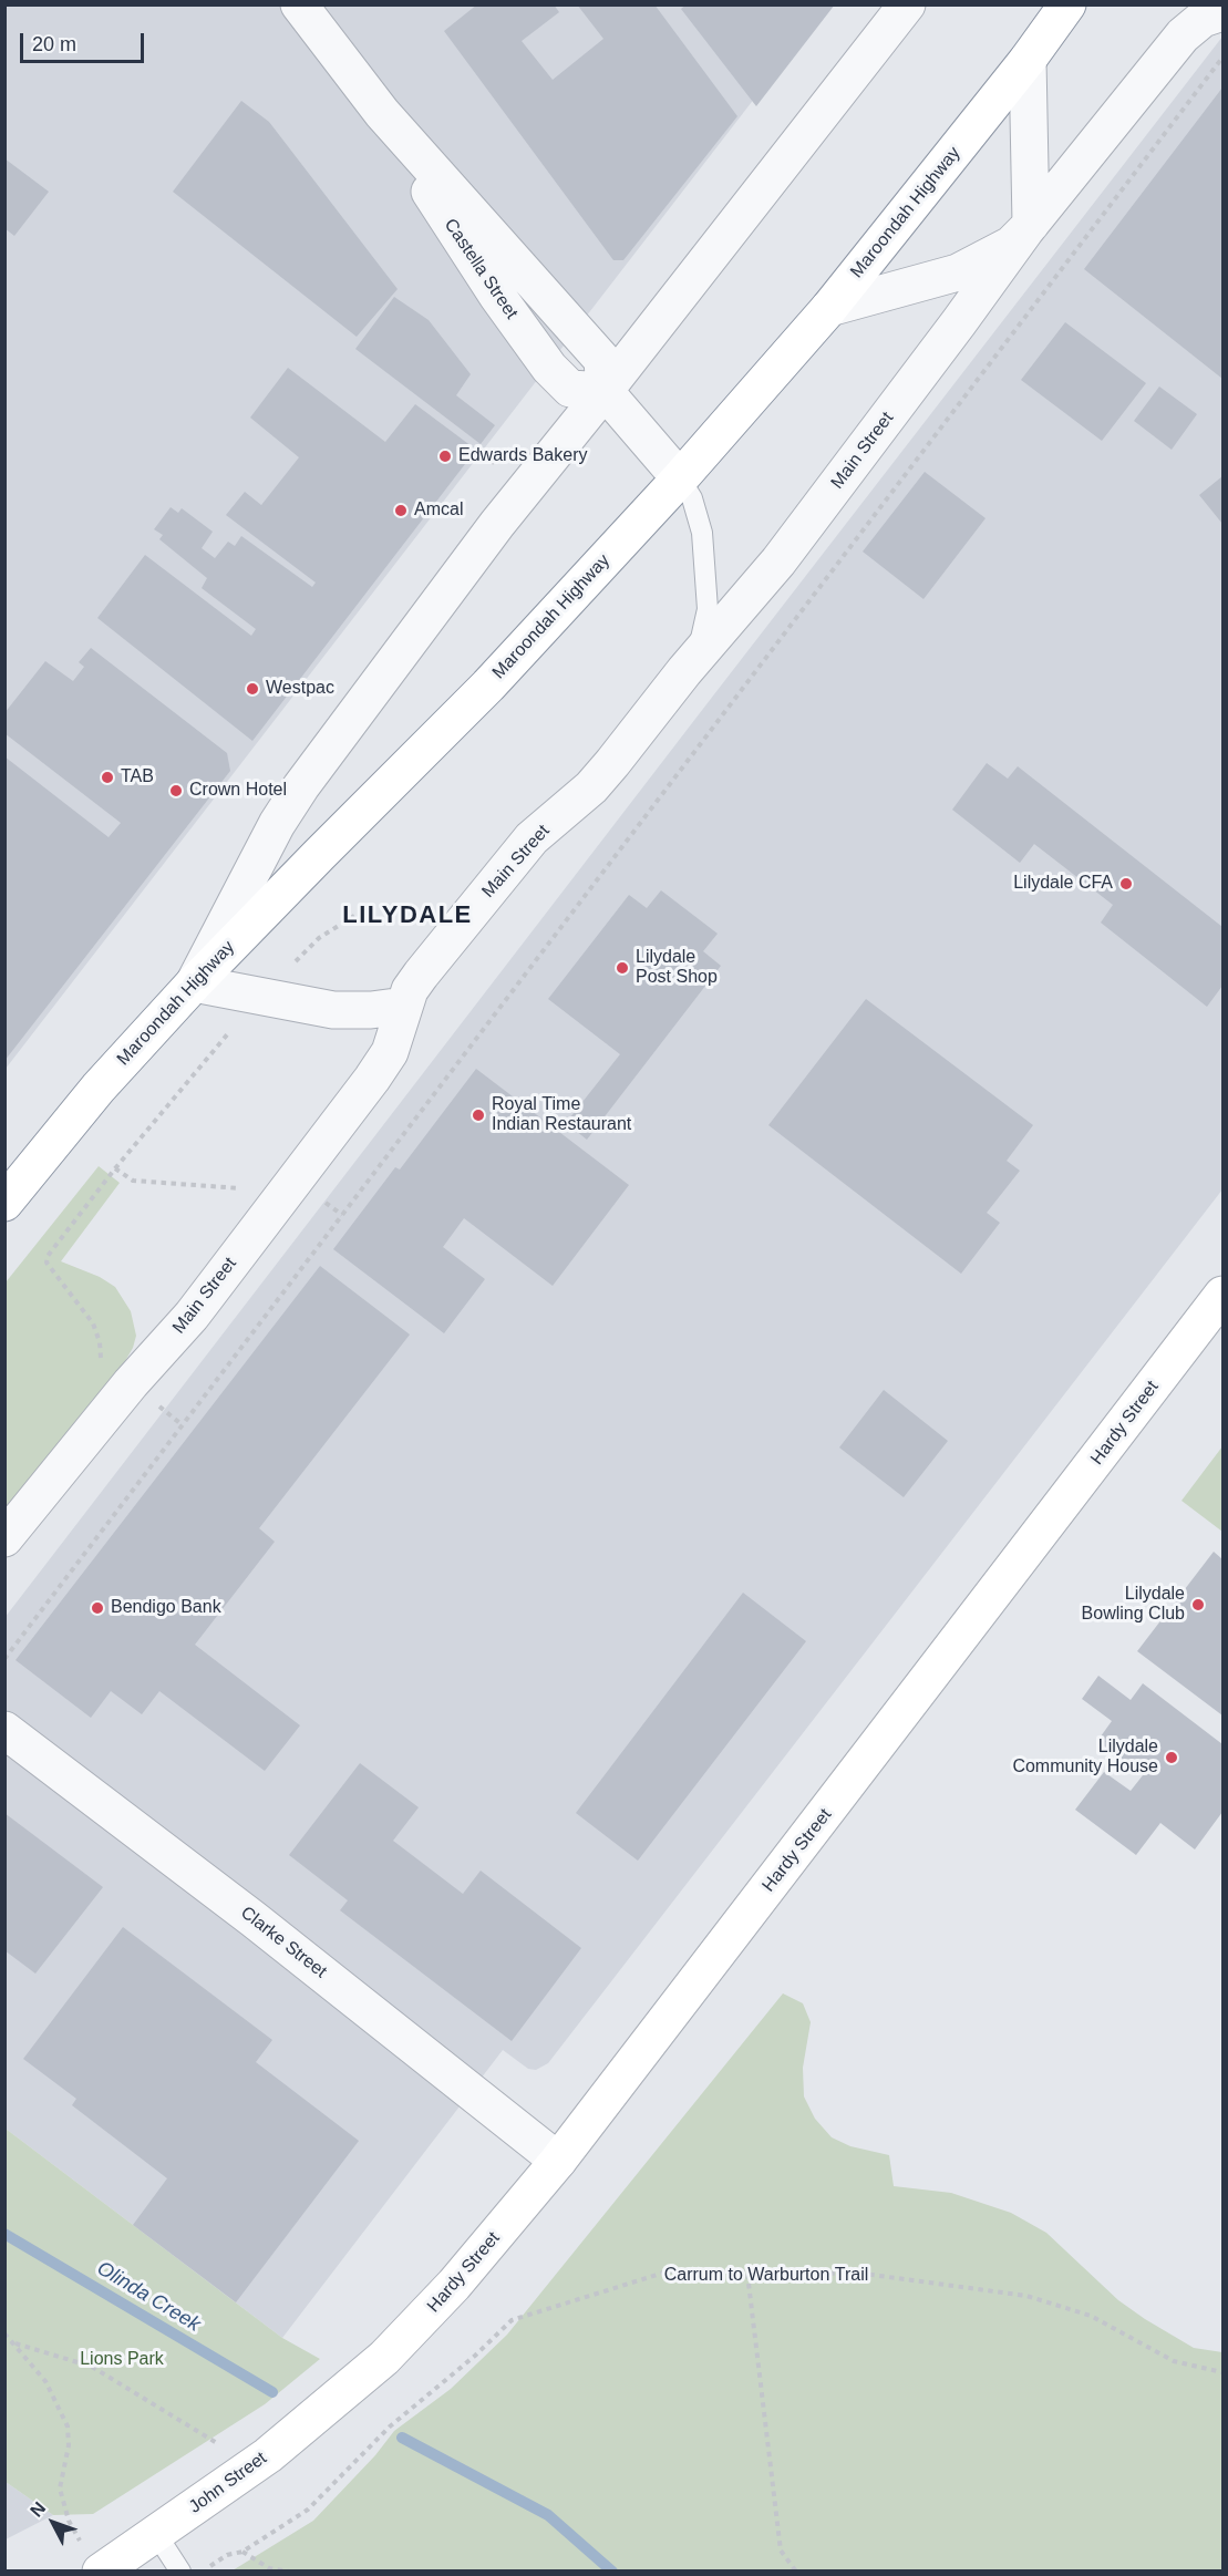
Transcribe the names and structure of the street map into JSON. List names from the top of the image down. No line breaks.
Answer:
{"streets":{"main road":["Maroondah Highway","Hardy Street","John Street"],"street":["Castella Street","Main Street","Clarke Street"],"path":["Carrum to Warburton Trail"]},"crossings":[["Hardy Street","Clarke Street"],["Hardy Street","John Street"]],"districts":["LILYDALE"],"water":["Olinda Creek"],"parks":["Lions Park"],"places":["Edwards Bakery","Amcal","Westpac","TAB","Crown Hotel","Lilydale CFA","Lilydale Post Shop","Royal Time Indian Restaurant","Lilydale Bowling Club","Bendigo Bank","Lilydale Community House"],"scale_bar":"20 m","north":"top left"}
